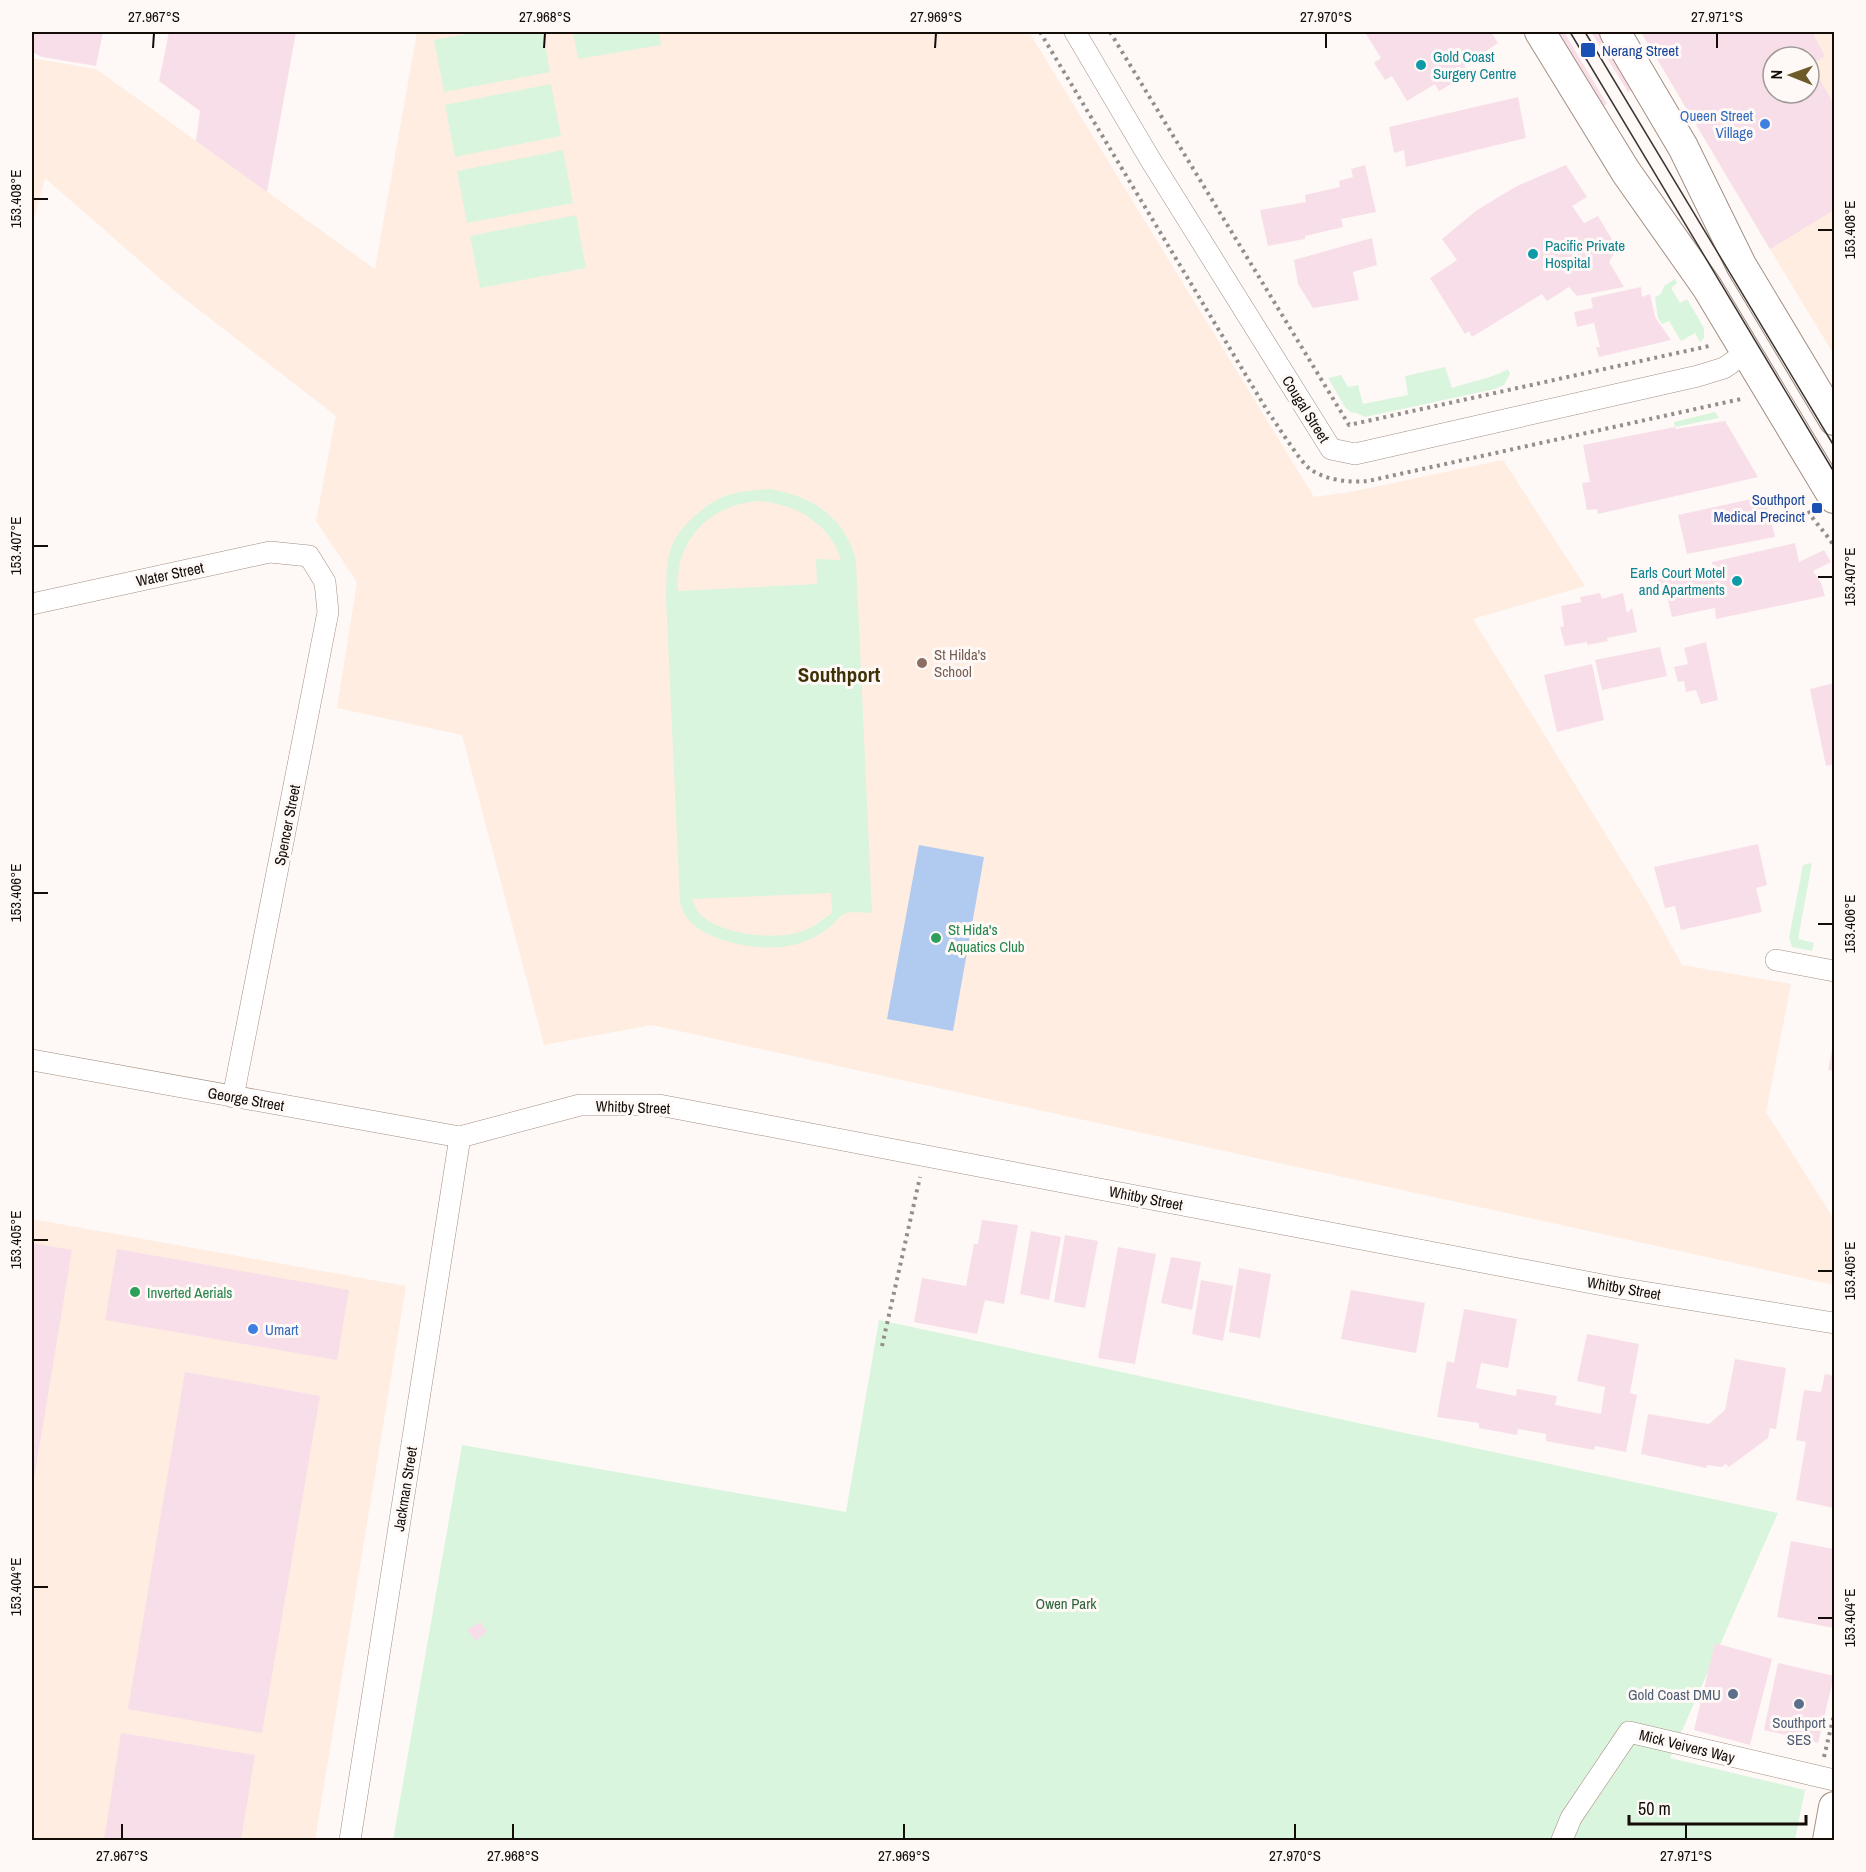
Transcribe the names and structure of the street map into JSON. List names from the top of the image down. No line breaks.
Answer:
{"streets":{"street":["Cougal Street","Water Street","Spencer Street","George Street","Whitby Street","Jackman Street","Mick Veivers Way"]},"crossings":[["Water Street","Spencer Street"],["Spencer Street","George Street"],["George Street","Whitby Street"],["George Street","Jackman Street"],["Whitby Street","Jackman Street"]],"districts":["Southport"],"parks":["Owen Park"],"places":{"transit":["Nerang Street","Southport Medical Precinct"],"other":["Gold Coast Surgery Centre","Queen Street Village","Pacific Private Hospital","Earls Court Motel and Apartments","St Hilda's School","St Hida's Aquatics Club","Inverted Aerials","Umart","Gold Coast DMU","Southport SES"]},"scale_bar":"50 m","north":"left","coordinates":["27.967°S","27.968°S","27.969°S","27.970°S","27.971°S","153.408°E","153.407°E","153.406°E","153.405°E","153.404°E"]}
